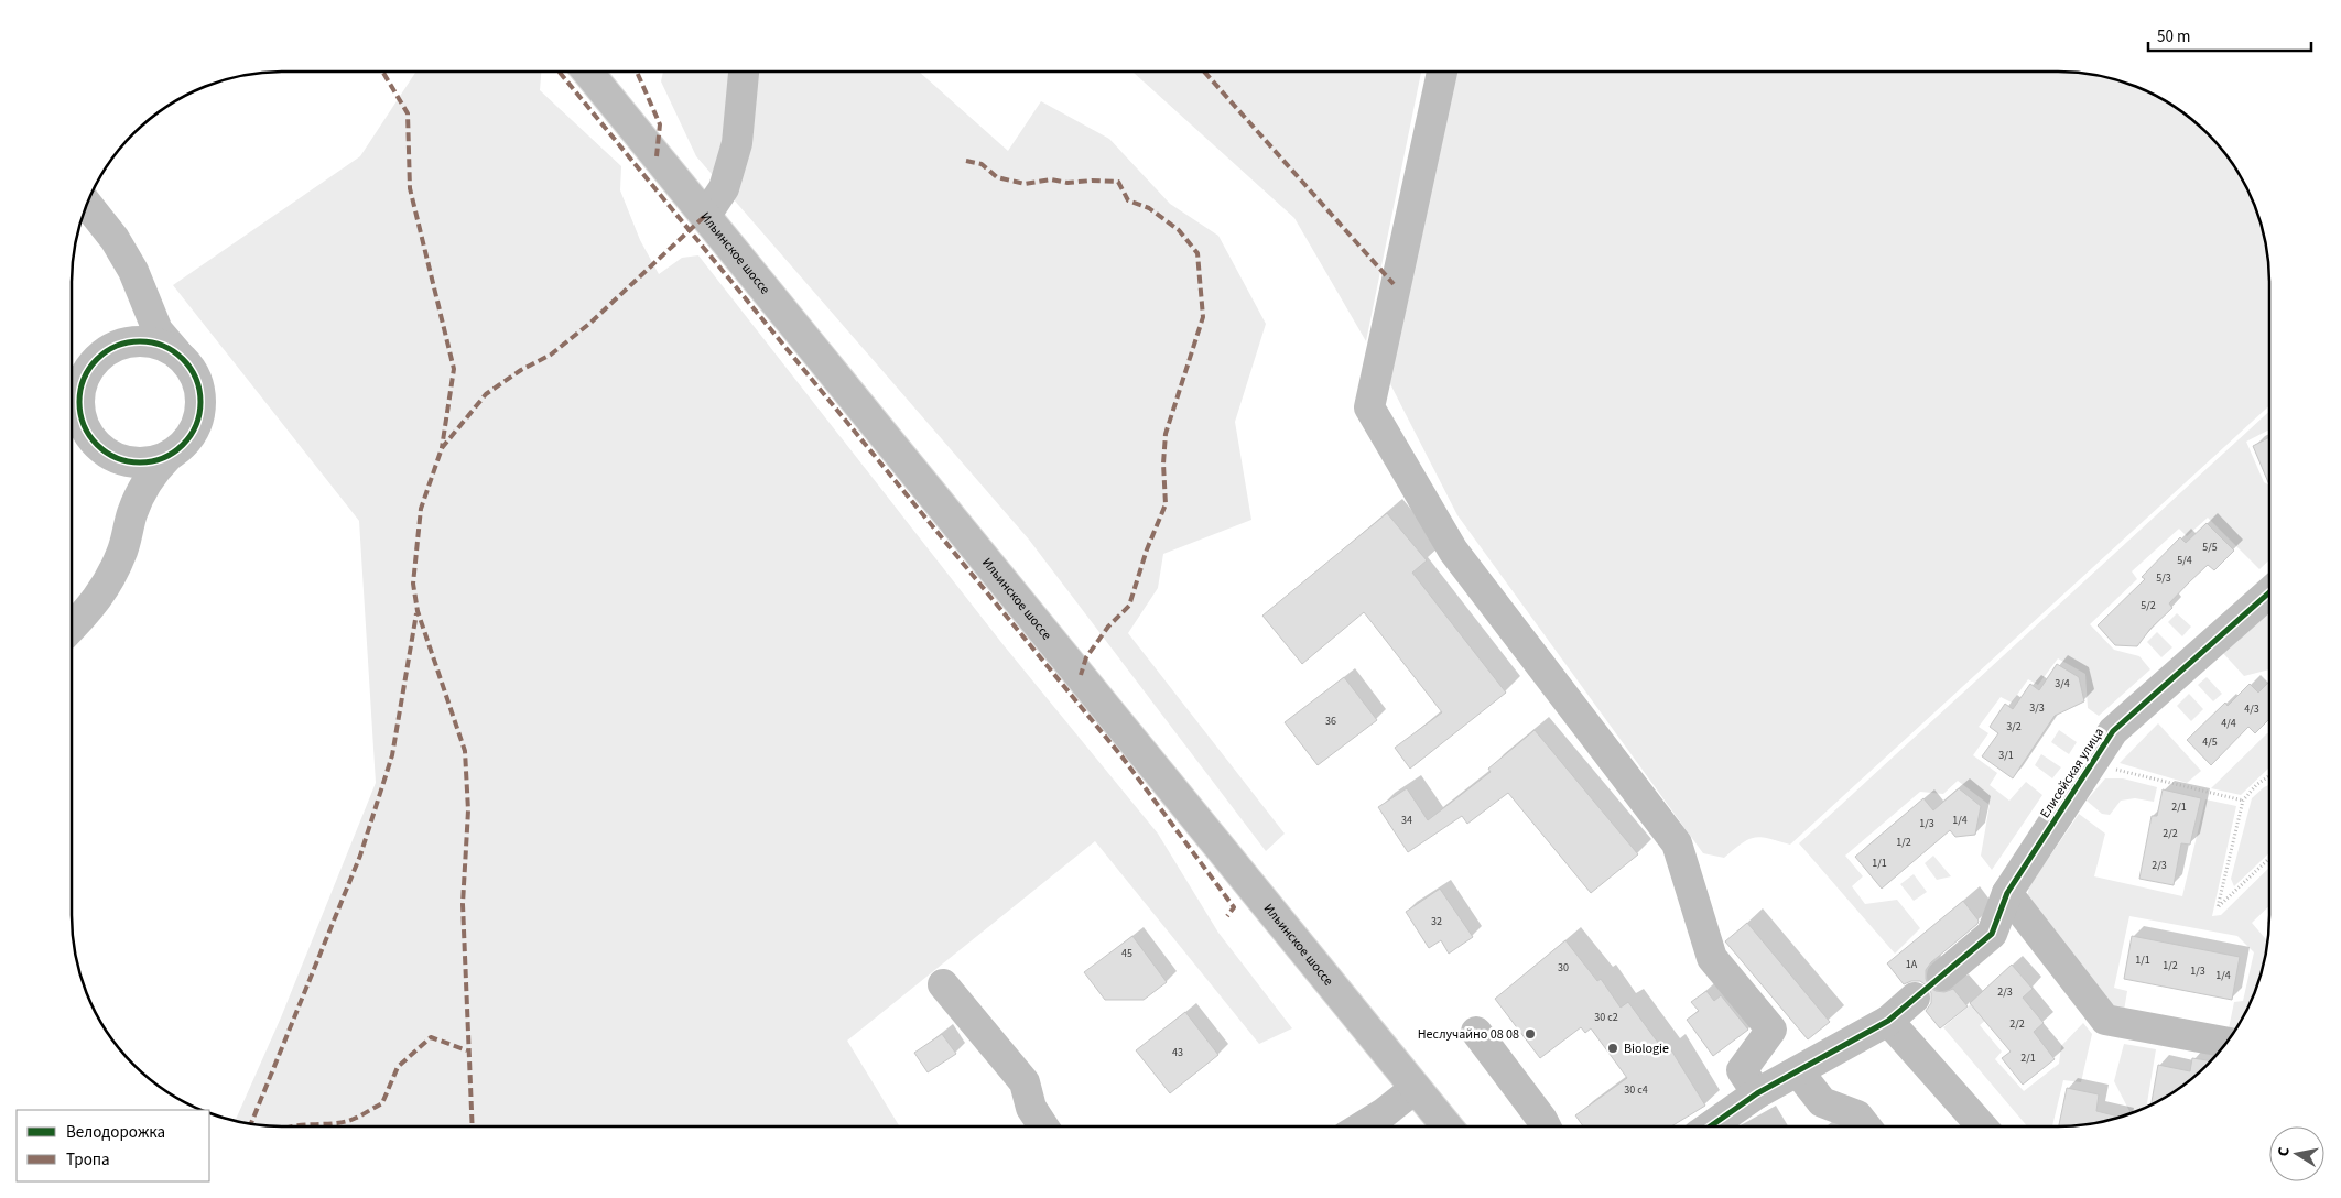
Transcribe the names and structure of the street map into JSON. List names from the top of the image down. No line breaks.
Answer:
{"streets":{"street":["Ильинское шоссе","Елисейская улица"]},"places":["Неслучайно 08 08","Biologie"],"house_numbers":["5/5","5/4","5/3","5/2","3/4","3/3","4/3","36","4/4","3/2","4/5","3/1","2/1","34","1/4","1/3","2/2","1/2","1/1","2/3","32","45","1/1","1А","1/2","30","1/3","1/4","2/3","30 с2","2/2","43","2/1","30 с4"],"legend":["Велодорожка","Тропа"],"scale_bar":"50 m","north":"left"}
